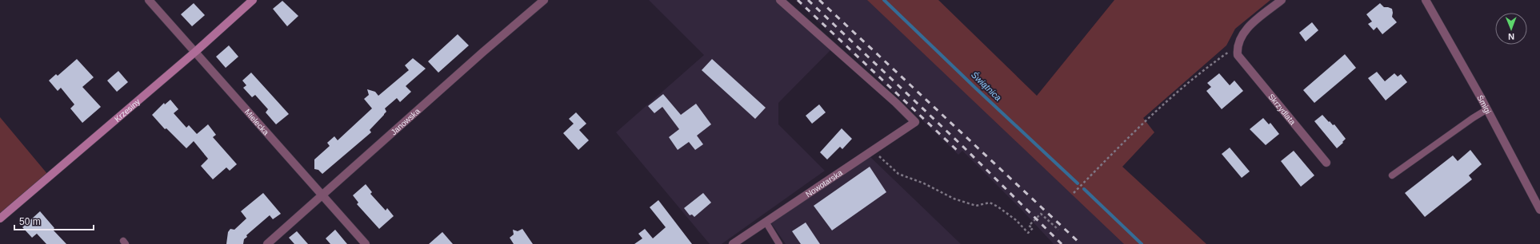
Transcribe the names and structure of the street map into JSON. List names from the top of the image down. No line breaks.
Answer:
{"streets":{"street":["Śmigi","Skrzydlata","Krzesiny","Janowska","Mielecka","Nowotarska"]},"crossings":[["Krzesiny","Mielecka"],["Janowska","Mielecka"]],"water":["Świątnica"],"scale_bar":"50 m","north":"bottom"}
